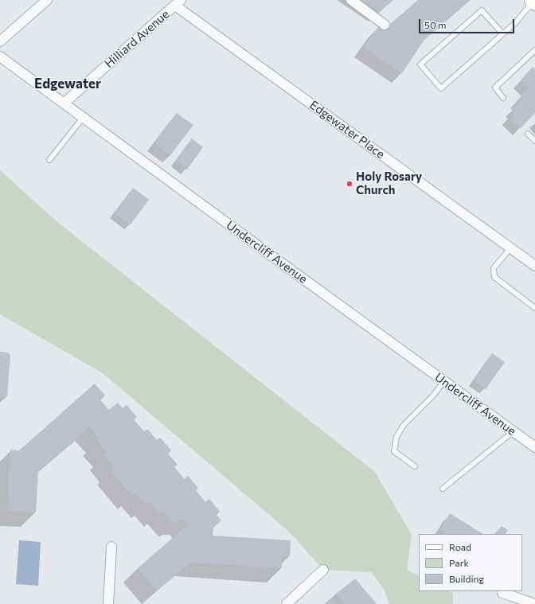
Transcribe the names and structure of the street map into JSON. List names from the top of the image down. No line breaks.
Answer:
{"streets":{"street":["Hilliard Avenue","Edgewater Place","Undercliff Avenue"]},"crossings":[["Hilliard Avenue","Edgewater Place"],["Hilliard Avenue","Undercliff Avenue"]],"districts":["Edgewater"],"places":["Holy Rosary Church"],"legend":["Road","Park","Building"],"scale_bar":"50 m"}
